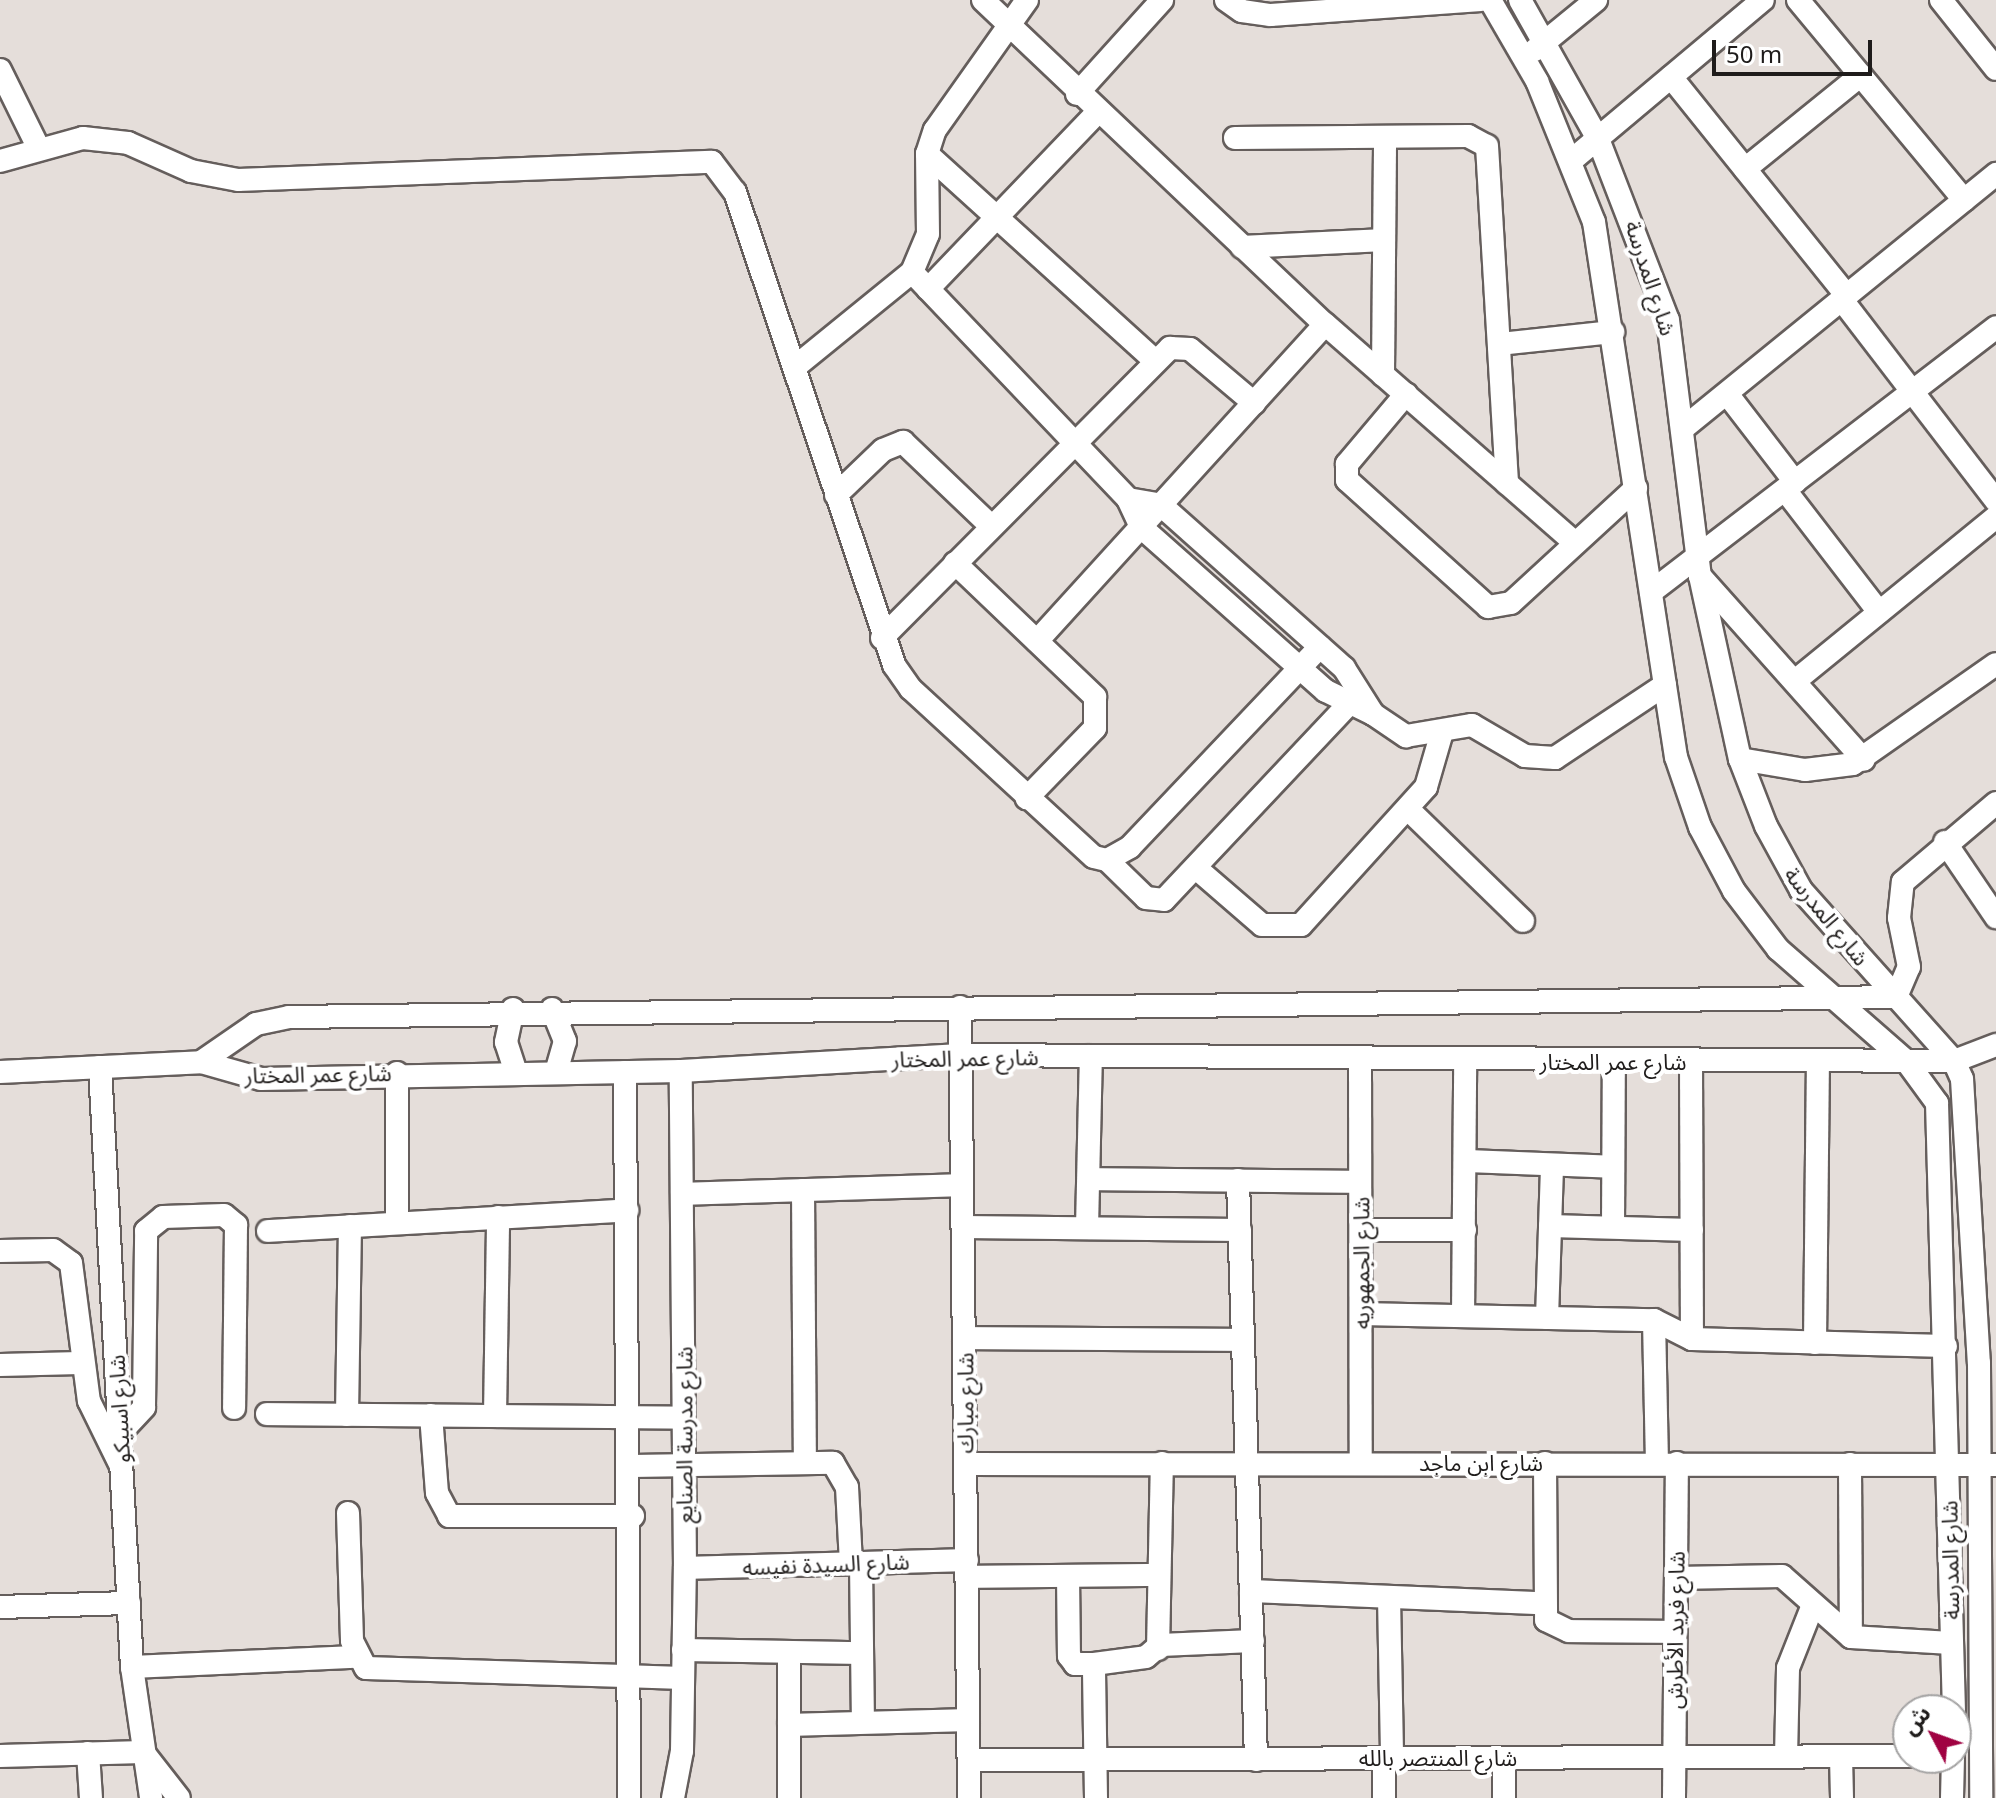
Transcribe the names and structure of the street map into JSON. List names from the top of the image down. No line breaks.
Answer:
{"streets":{"street":["شارع المدرسة","شارع عمر المختار","شارع الجمهوريه","شارع مبارك","شارع اسبيكو","شارع مدرسة الصنايع","شارع ابن ماجد","شارع السيدة نفيسه","شارع فريد الأطرش","شارع المنتصر بالله"]},"crossings":[["شارع المدرسة","شارع عمر المختار"],["شارع المدرسة","شارع ابن ماجد"],["شارع عمر المختار","شارع الجمهوريه"],["شارع عمر المختار","شارع مبارك"],["شارع عمر المختار","شارع مدرسة الصنايع"],["شارع الجمهوريه","شارع ابن ماجد"],["شارع مبارك","شارع ابن ماجد"],["شارع مبارك","شارع السيدة نفيسه"],["شارع مبارك","شارع المنتصر بالله"],["شارع مدرسة الصنايع","شارع السيدة نفيسه"],["شارع ابن ماجد","شارع فريد الأطرش"],["شارع فريد الأطرش","شارع المنتصر بالله"]],"scale_bar":"50 m","north":"top left"}
